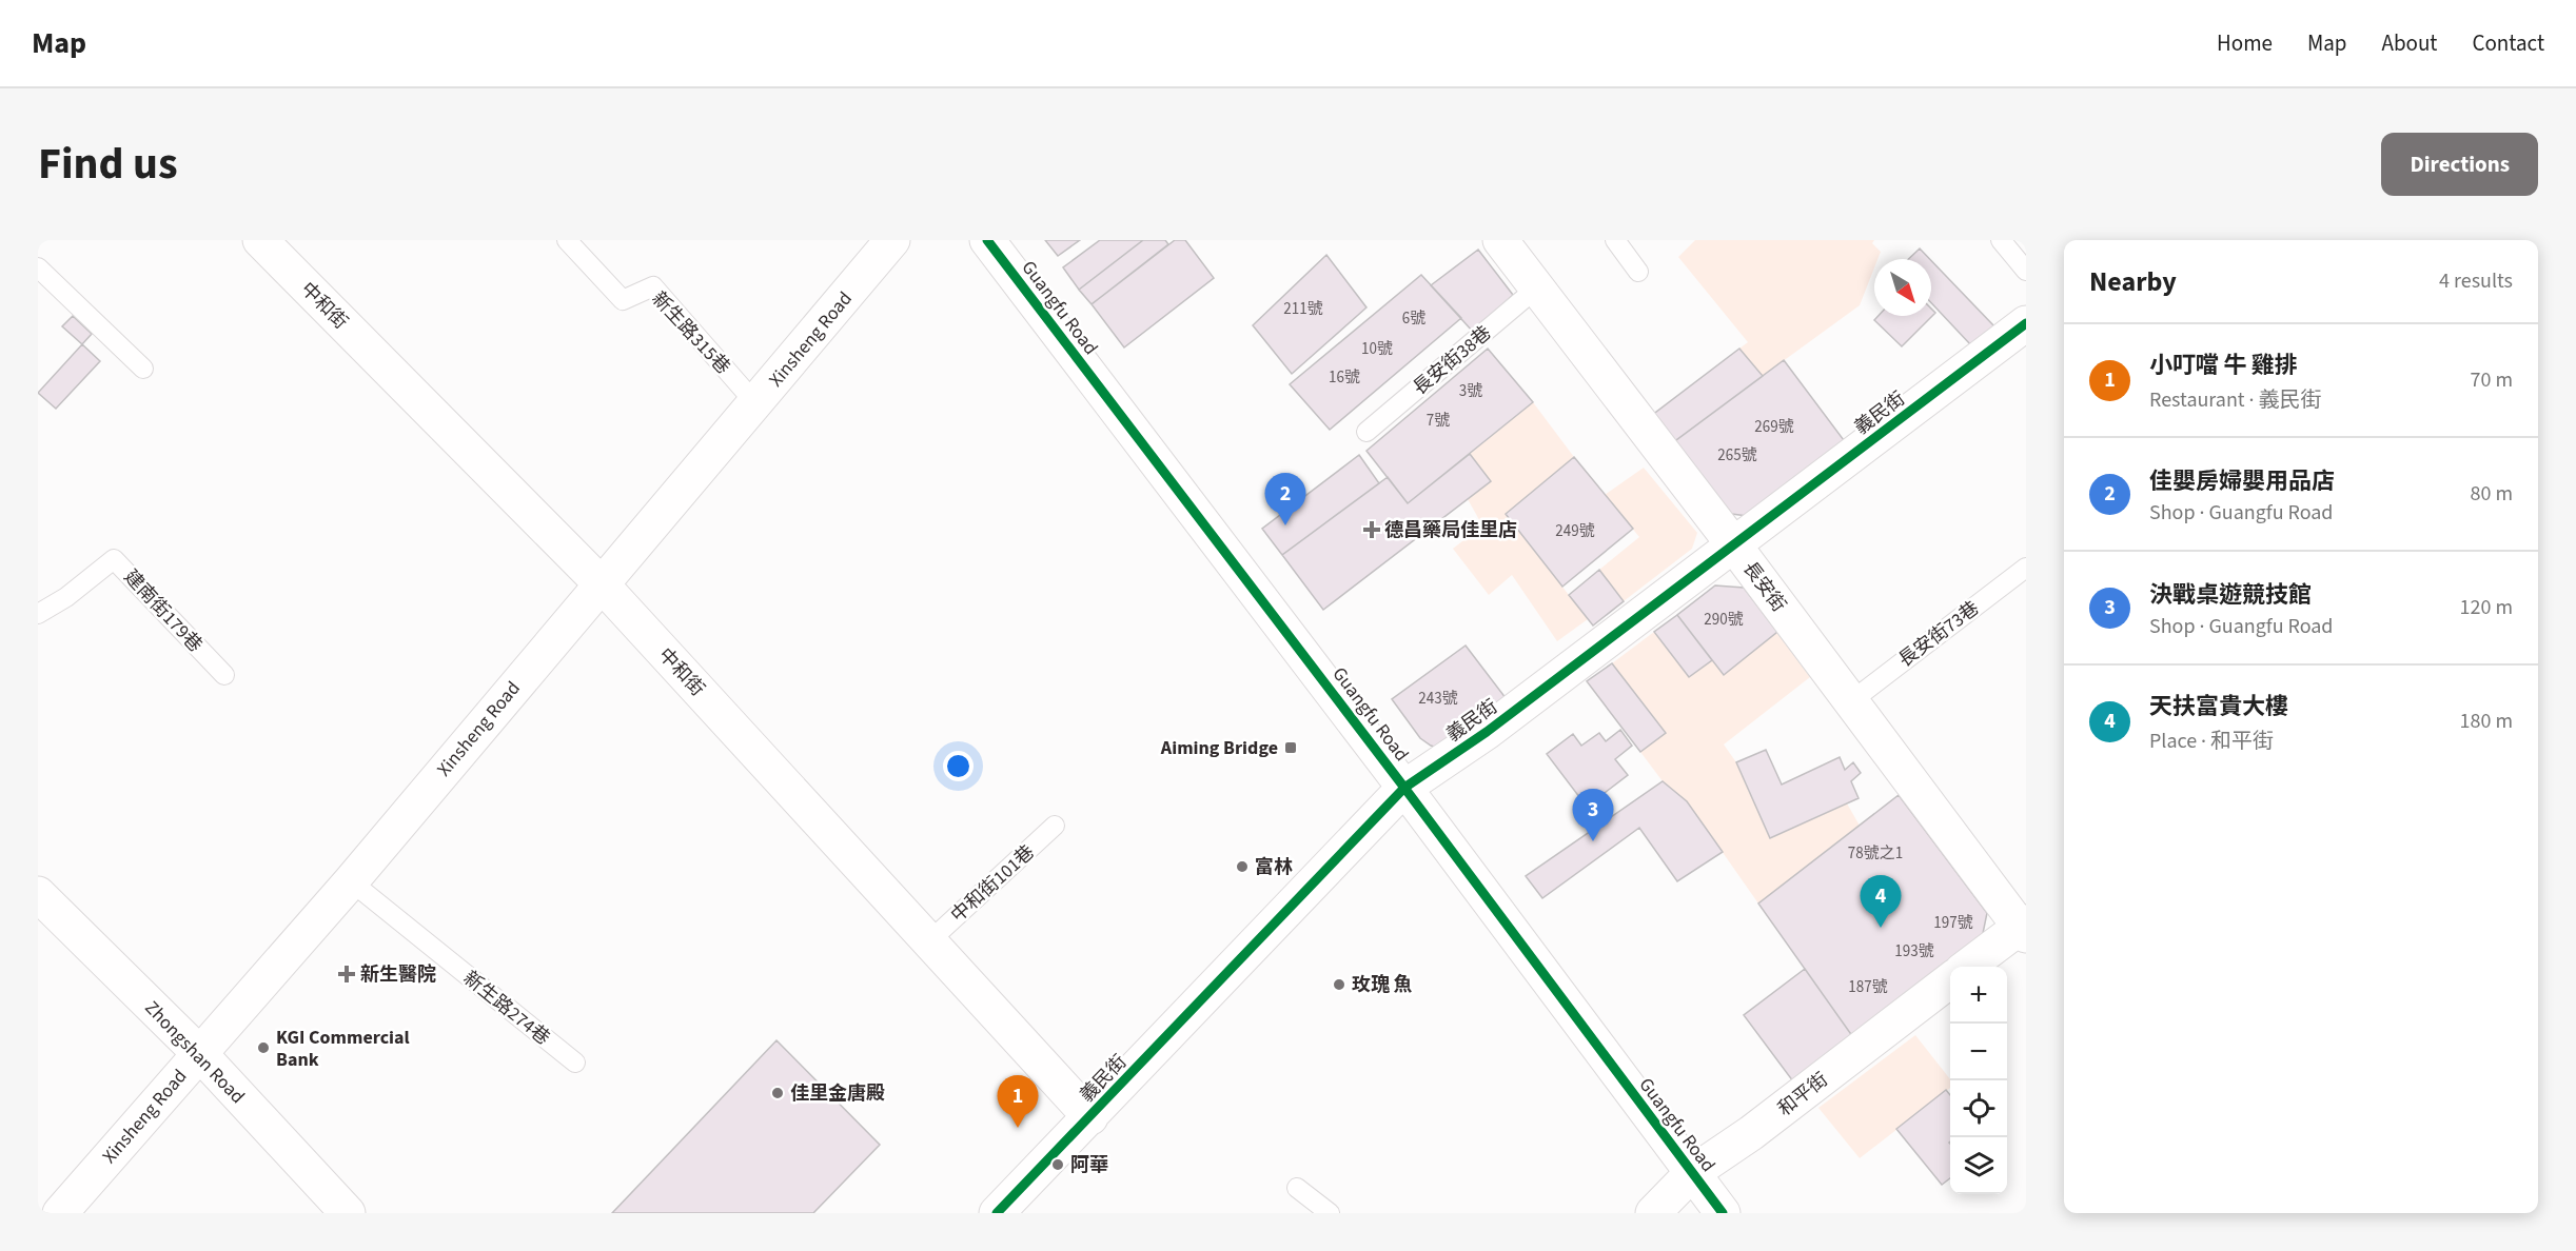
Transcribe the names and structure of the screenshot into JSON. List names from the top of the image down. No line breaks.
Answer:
{"streets":{"street":["中和街","Guangfu Road","Xinsheng Road","義民街","長安街","Zhongshan Road","和平街"],"lane":["新生路315巷","長安街38巷","建南街179巷","長安街73巷","中和街101巷","新生路274巷"]},"crossings":[["中和街","Xinsheng Road"],["中和街","義民街"],["中和街","中和街101巷"],["Guangfu Road","義民街"],["Guangfu Road","和平街"],["新生路315巷","Xinsheng Road"],["Xinsheng Road","新生路274巷"],["Xinsheng Road","Zhongshan Road"],["長安街38巷","長安街"],["義民街","長安街"],["長安街","長安街73巷"]],"places":{"health":["德昌藥局佳里店","新生醫院"],"transit":["Aiming Bridge"],"other":["富林","玫瑰 魚","KGI Commercial Bank","佳里金唐殿","阿華"]},"house_numbers":["211號","6號","10號","16號","3號","7號","269號","265號","249號","290號","243號","78號之1","197號","193號","187號"],"north":"bottom right","page":{"header":"Map","nav":["Home","Map","About","Contact"],"title":"Find us","buttons":"Directions","heading":["Nearby","4 results"],"list":[{"mark":"1","name":"小叮噹 牛 雞排","note":"Restaurant · 義民街","value":"70 m"},{"mark":"2","name":"佳嬰房婦嬰用品店","note":"Shop · Guangfu Road","value":"80 m"},{"mark":"3","name":"決戰桌遊競技館","note":"Shop · Guangfu Road","value":"120 m"},{"mark":"4","name":"天扶富貴大樓","note":"Place · 和平街","value":"180 m"}],"pins":["2","3","4","1"],"map_buttons":["+","−"]}}
